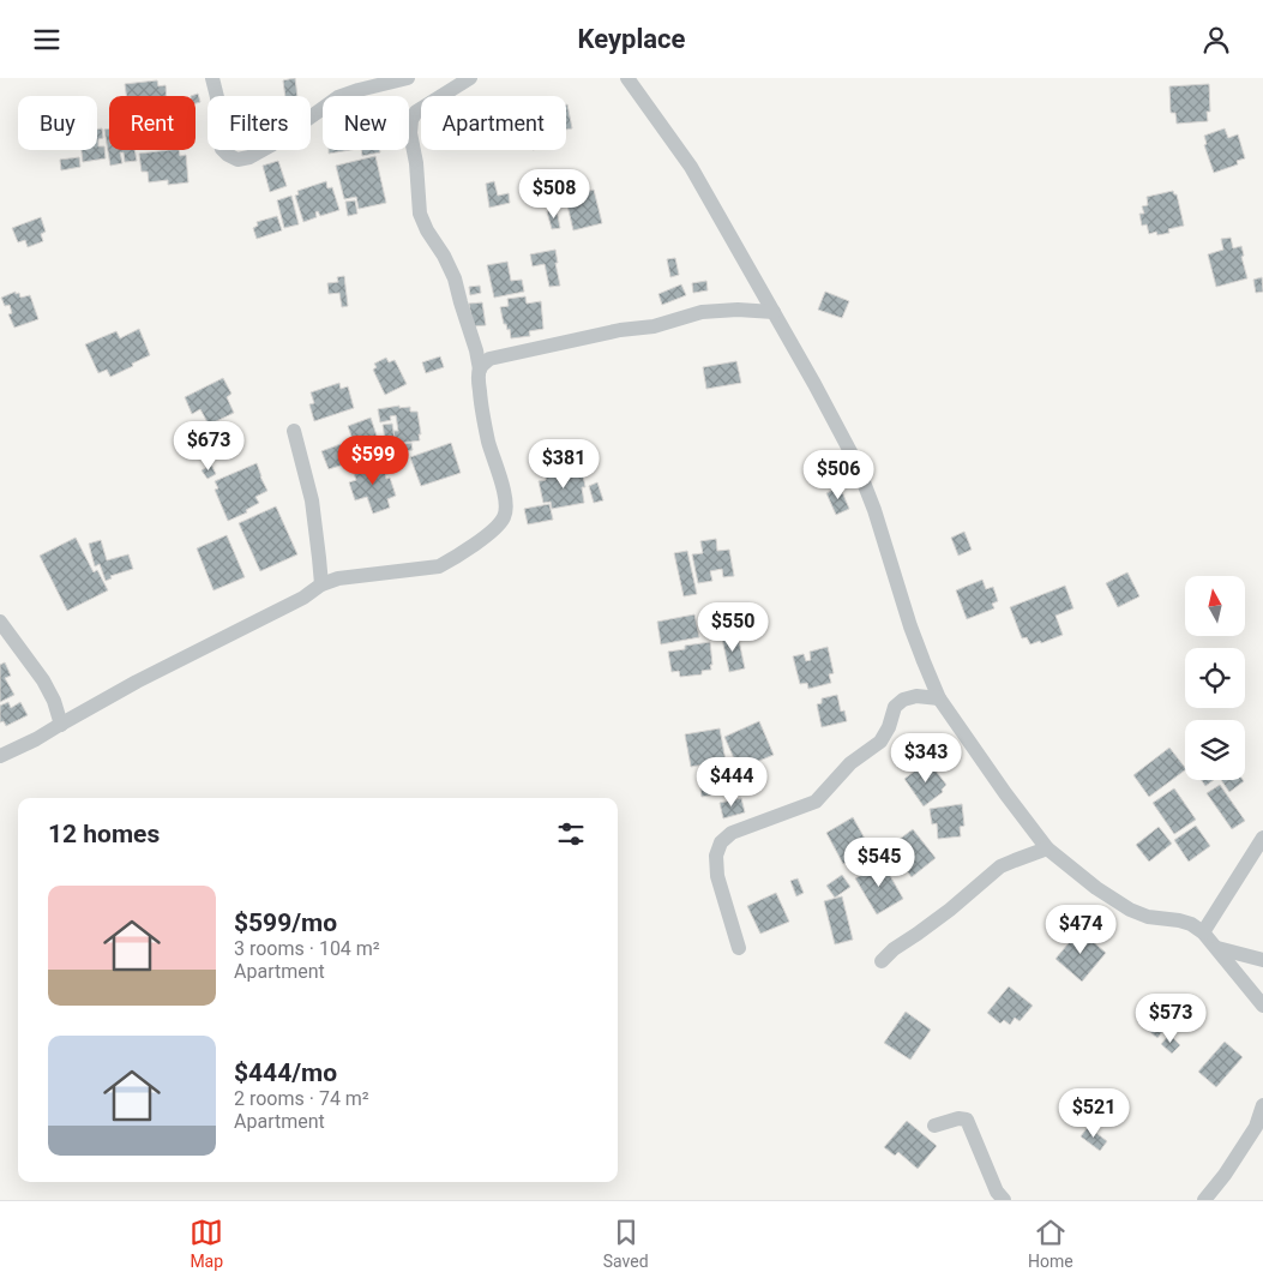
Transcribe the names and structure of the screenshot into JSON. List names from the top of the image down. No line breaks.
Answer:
{"north":"top","page":{"header":"Keyplace","chip":["Buy","Rent","Filters","New","Apartment"],"price":["$508","$673","$599","$381","$506","$550","$343","$444","$545","$474","$573","$521"],"heading":"12 homes","list":[{"name":"$599/mo","note":"3 rooms · 104 m² · Apartment"},{"name":"$444/mo","note":"2 rooms · 74 m² · Apartment"}],"tabs":["Map","Saved","Home"]}}
